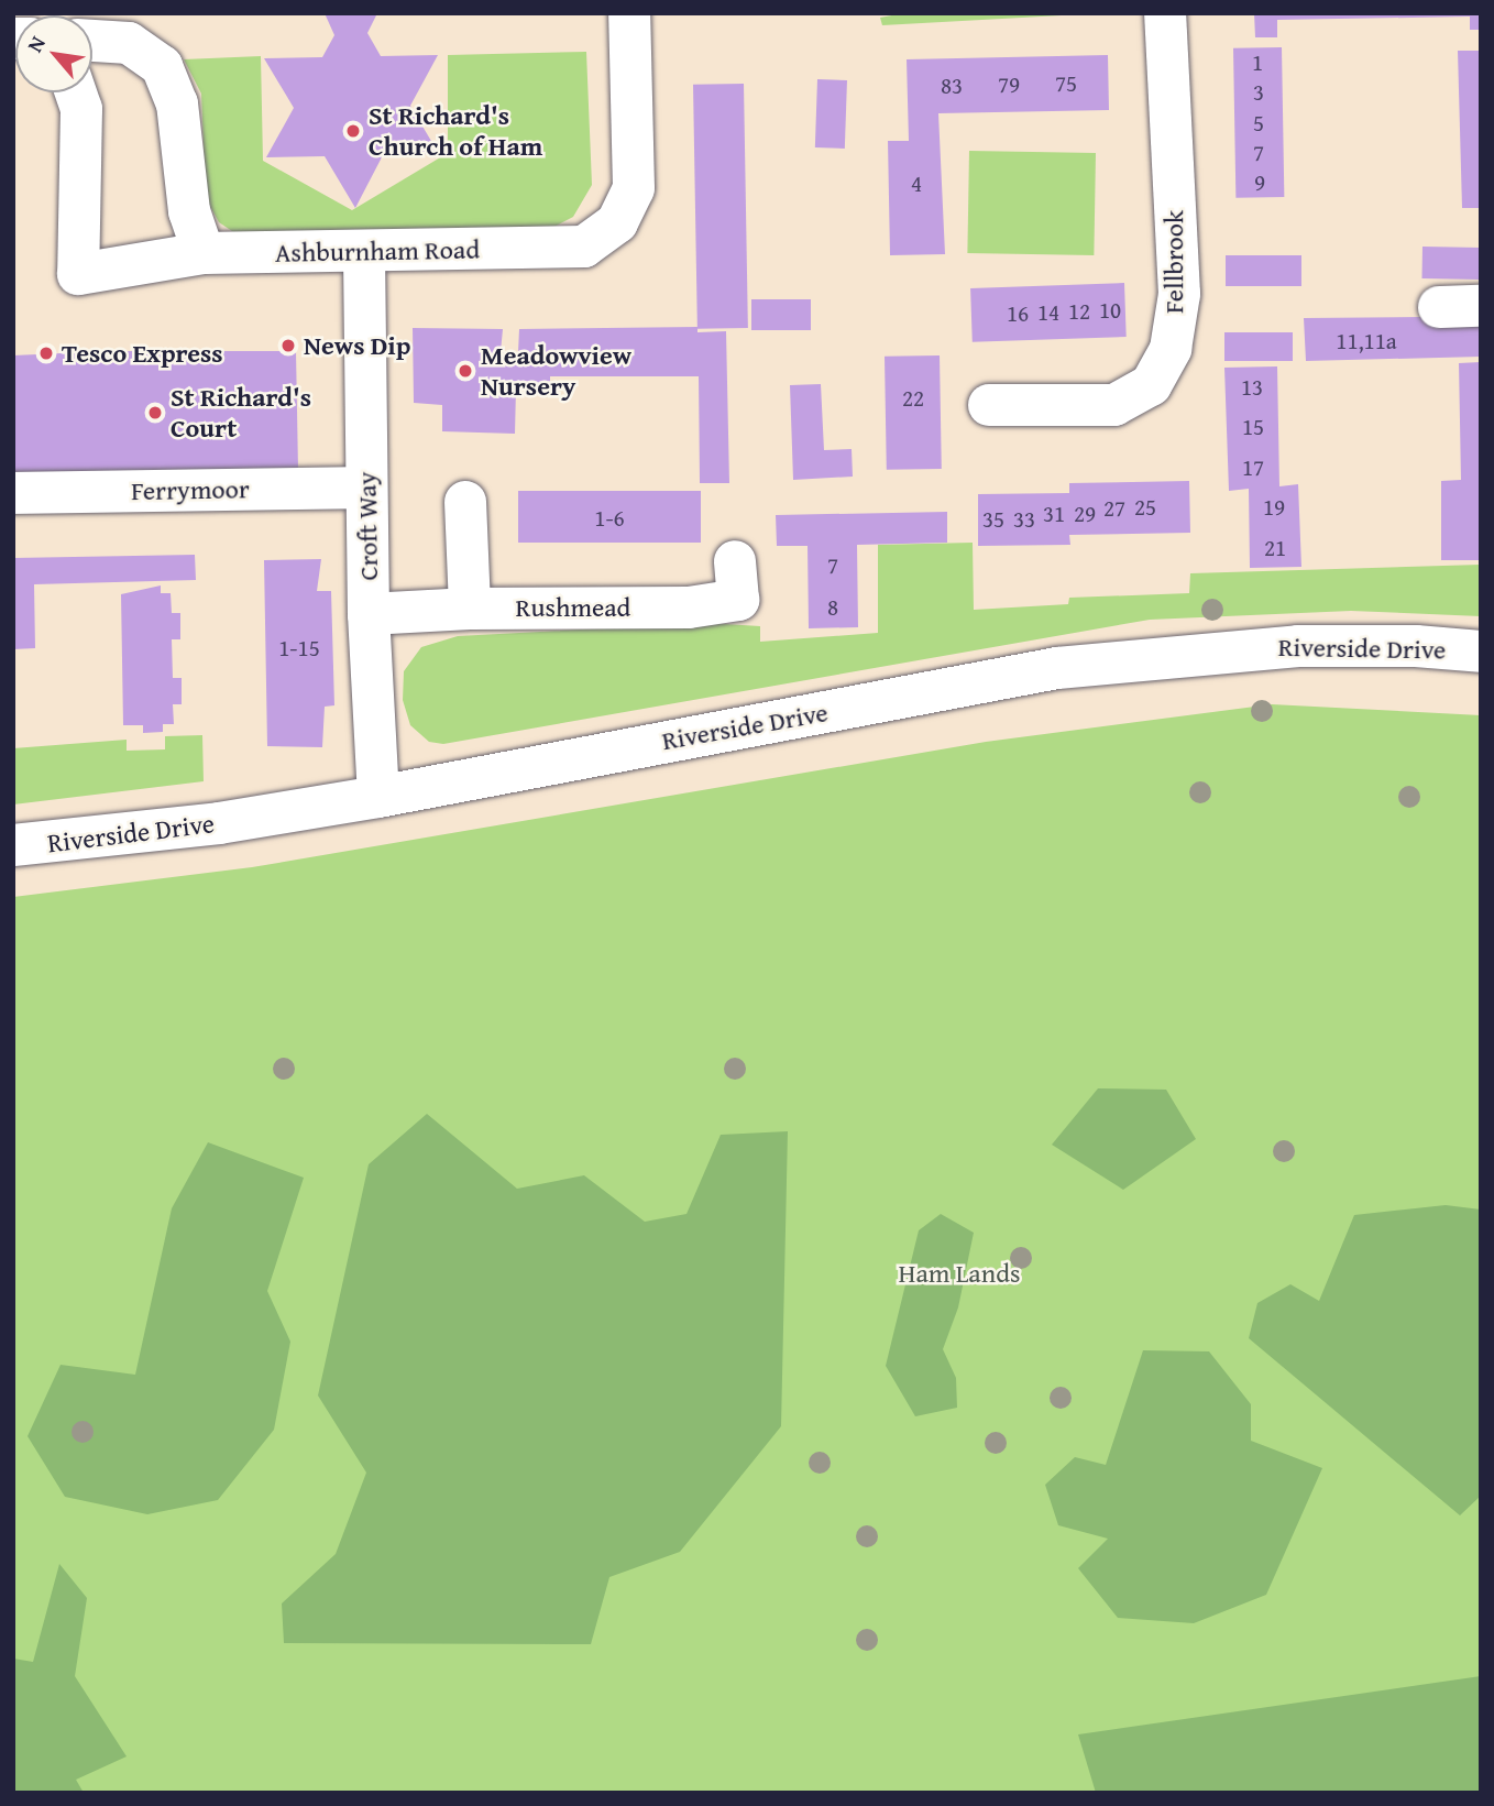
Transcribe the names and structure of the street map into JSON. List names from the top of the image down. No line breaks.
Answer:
{"streets":{"street":["Ashburnham Road","Fellbrook","Ferrymoor","Croft Way","Rushmead","Riverside Drive"]},"crossings":[["Ashburnham Road","Croft Way"],["Ferrymoor","Croft Way"],["Croft Way","Rushmead"],["Croft Way","Riverside Drive"]],"parks":["Ham Lands"],"places":["St Richard's Church of Ham","News Dip","Tesco Express","Meadowview Nursery","St Richard's Court"],"house_numbers":["1","75","79","83","3","5","7","9","4","10","12","14","16","11,11a","13","22","15","17","25","19","27","31","29","1-6","35","33","21","7","8","1-15"],"north":"top left"}
